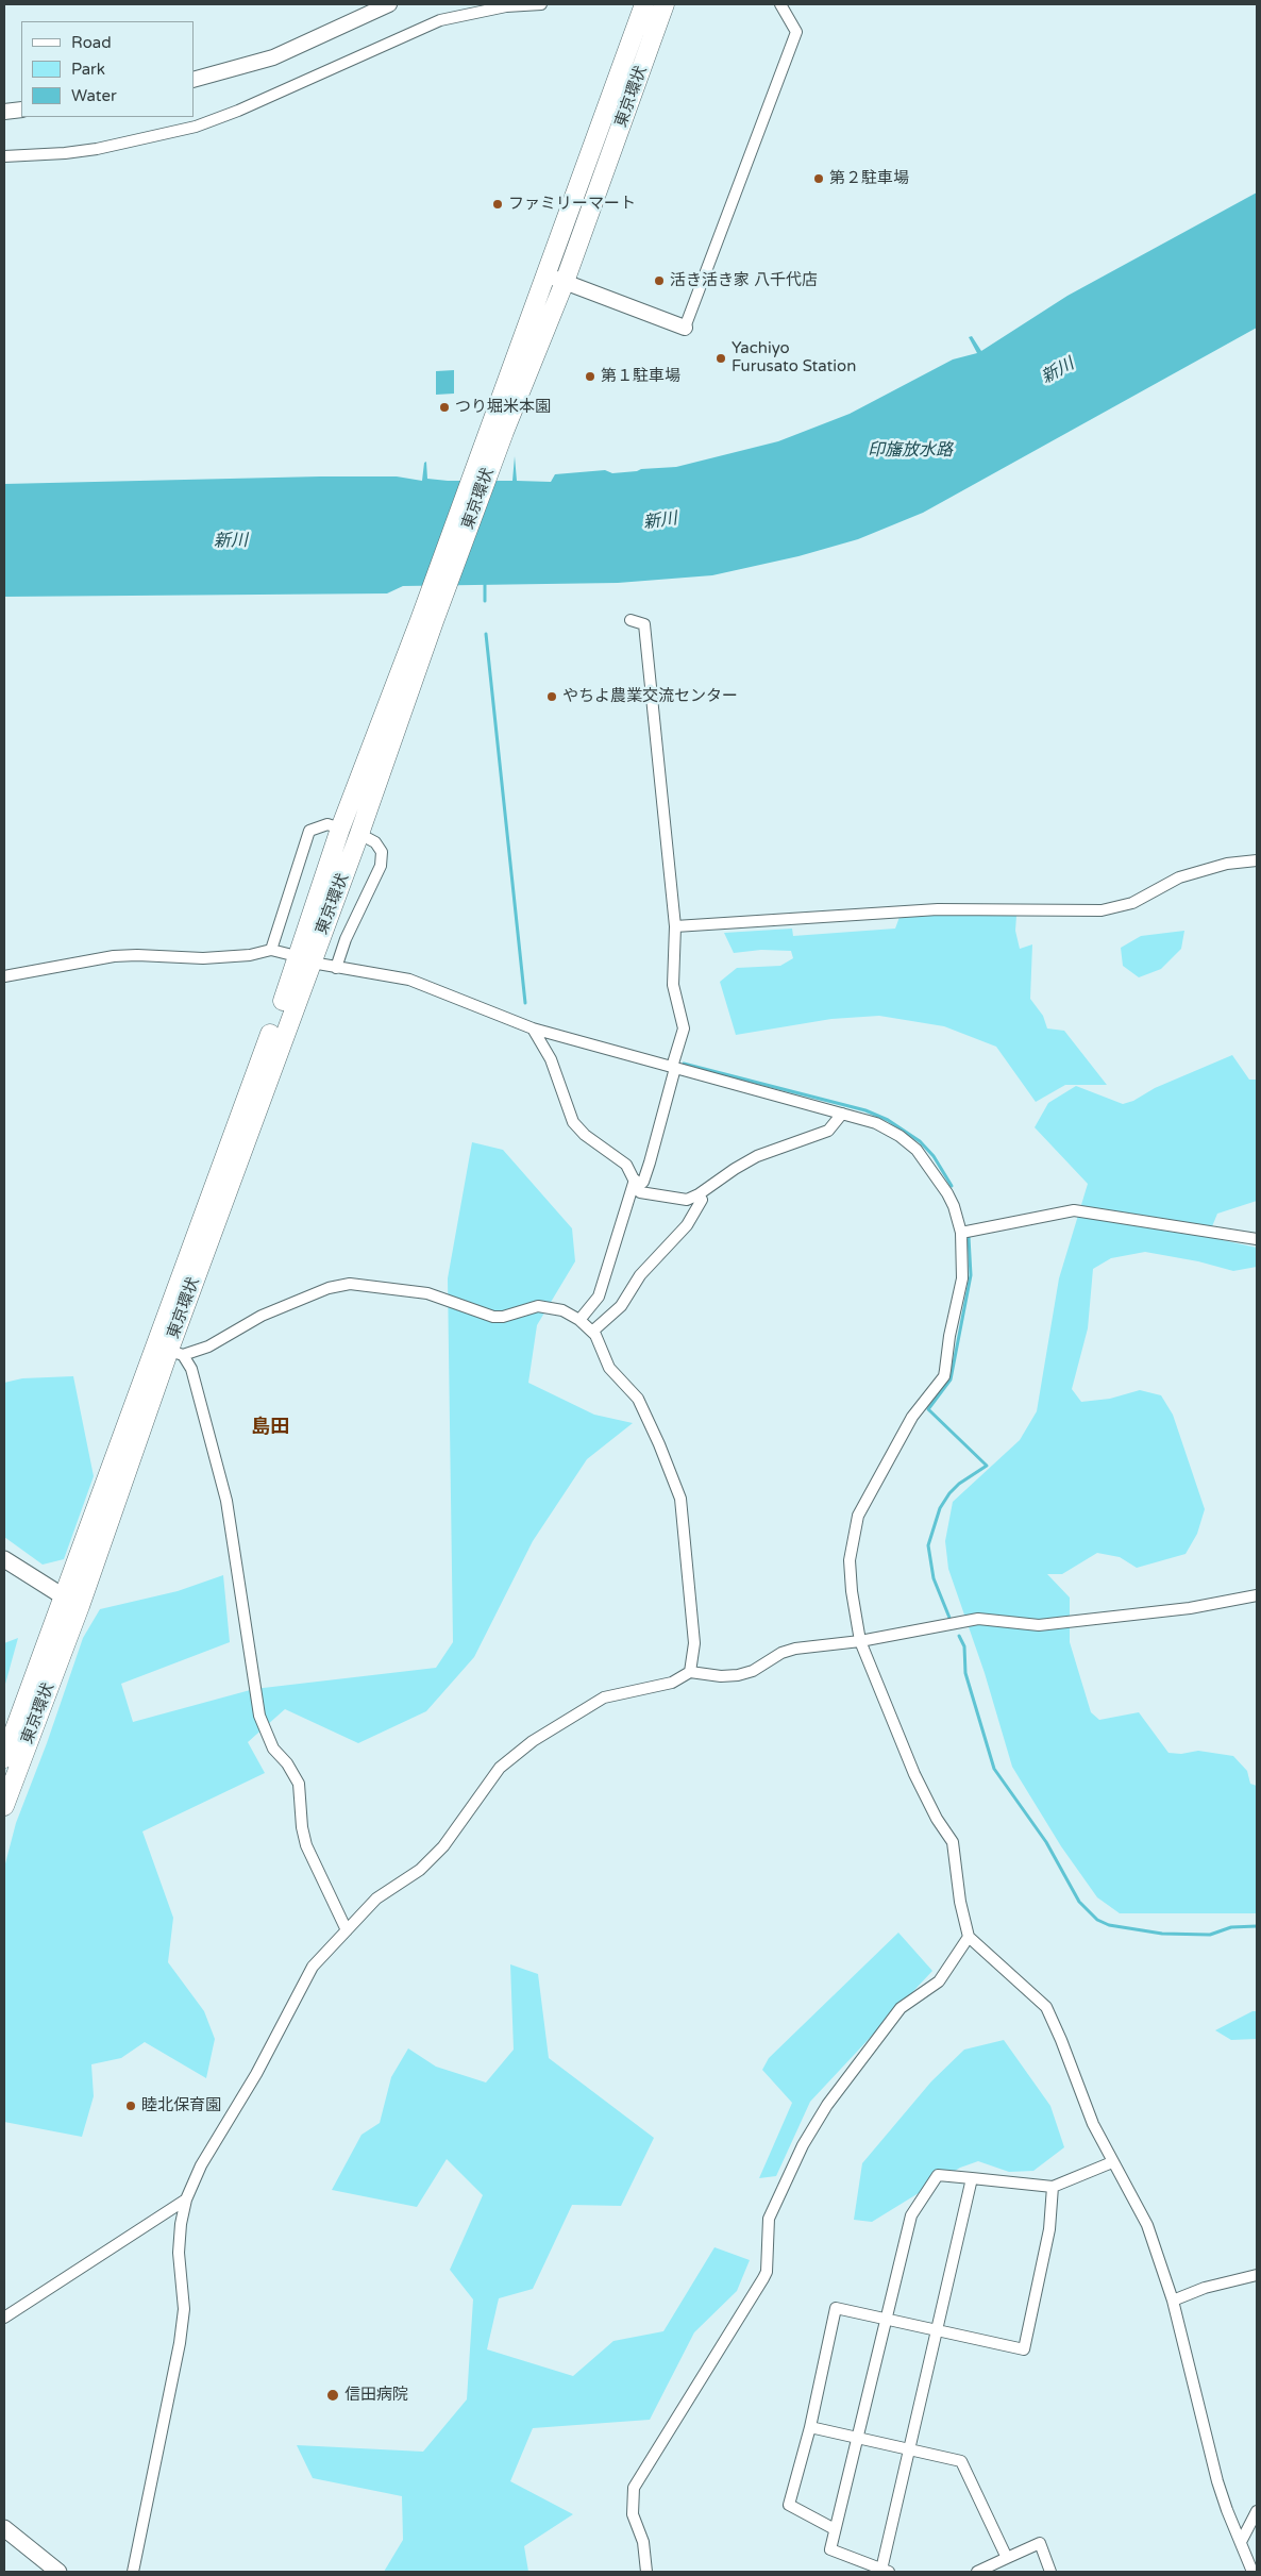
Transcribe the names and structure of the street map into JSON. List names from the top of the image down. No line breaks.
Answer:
{"streets":{"highway":["東京環状"]},"districts":["島田"],"water":["新川","印旛放水路"],"places":["第２駐車場","ファミリーマート","活き活き家 八千代店","Yachiyo Furusato Station","第１駐車場","つり堀米本園","やちよ農業交流センター","睦北保育園","信田病院"],"legend":["Road","Park","Water"]}
